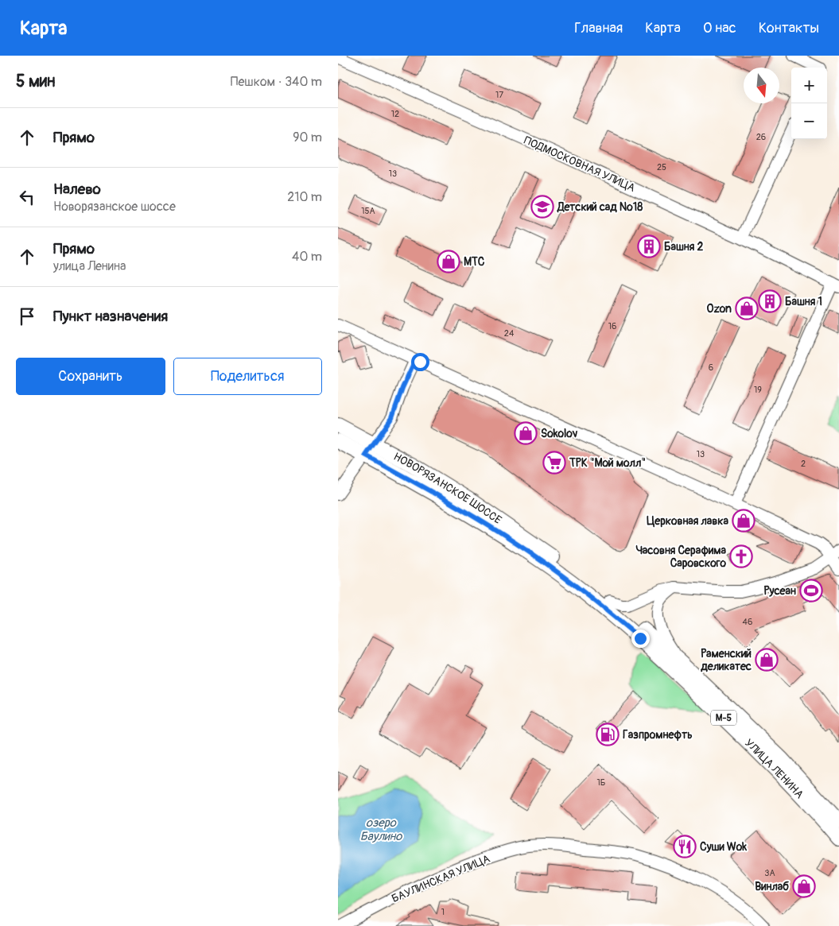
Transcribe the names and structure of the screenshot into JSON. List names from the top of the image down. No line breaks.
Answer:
{"streets":{"main road":["НОВОРЯЗАНСКОЕ ШОССЕ","М-5","УЛИЦА ЛЕНИНА"],"street":["ПОДМОСКОВНАЯ УЛИЦА","БАУЛИНСКАЯ УЛИЦА"]},"crossings":[["НОВОРЯЗАНСКОЕ ШОССЕ","УЛИЦА ЛЕНИНА"]],"water":["озеро Баулино"],"places":{"school or university":["Детский сад №18"],"building":["Башня 2","Башня 1"],"shop":["МТС","Ozon","Sokolov","Церковная лавка","Раменский деликатес","Винлаб"],"supermarket":["ТРК \"Мой молл\""],"church":["Часовня Серафима Саровского"],"sports":["Русеан"],"fuel station":["Газпромнефть"],"restaurant":["Суши Wok"]},"house_numbers":["17","12","26","25","13","15А","16","24","6","19","13","2","46","1Б","3А","1"],"north":"bottom","page":{"header":"Карта","nav":["Главная","Карта","О нас","Контакты"],"heading":["5 мин","Пешком · 340 m"],"map_buttons":["+","−"],"list":[["Прямо","90 m"],["Налево","Новорязанское шоссе","210 m"],["Прямо","улица Ленина","40 m"],"Пункт назначения"],"buttons":["Сохранить","Поделиться"]}}
